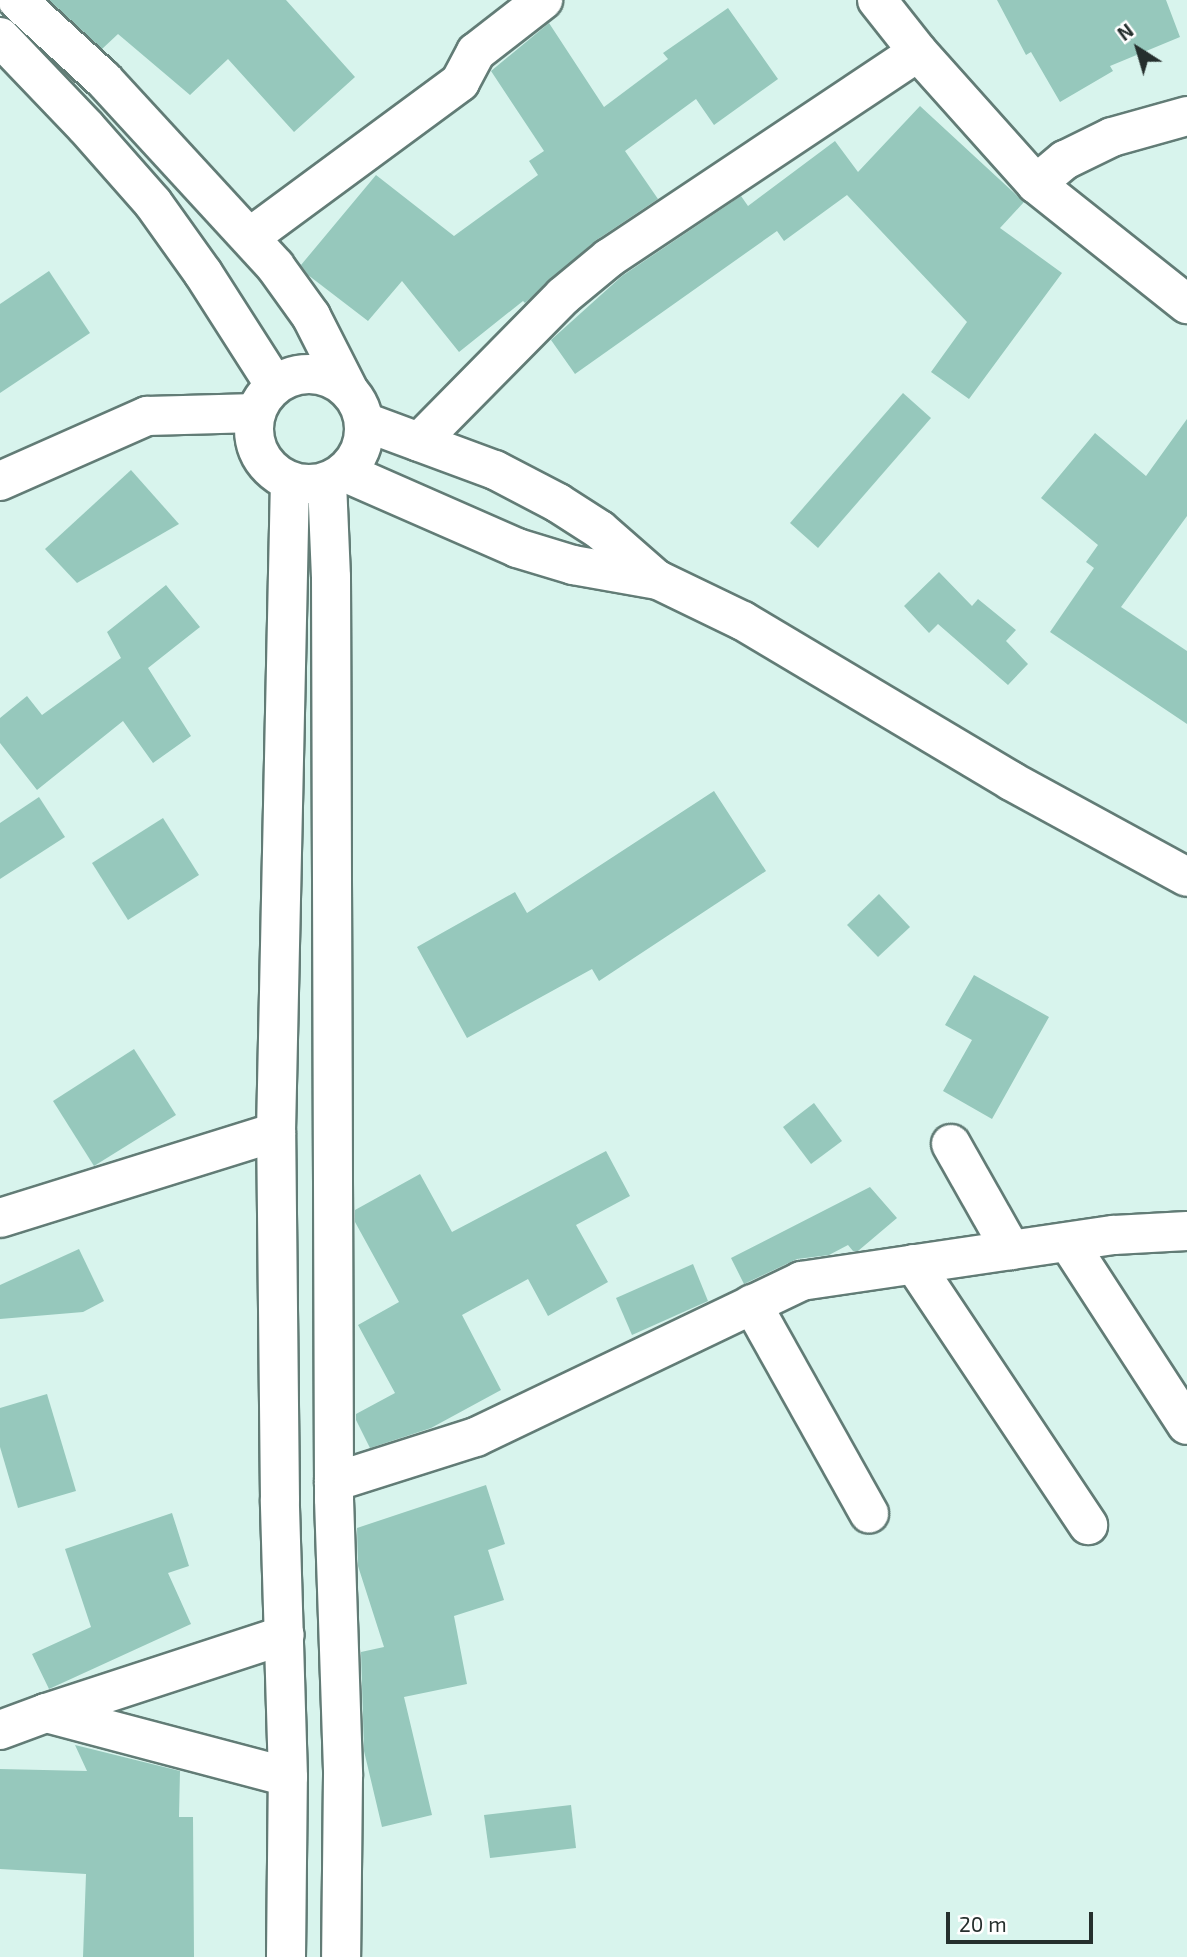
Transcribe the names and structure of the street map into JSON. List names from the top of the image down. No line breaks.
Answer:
{"scale_bar":"20 m","north":"top left"}
